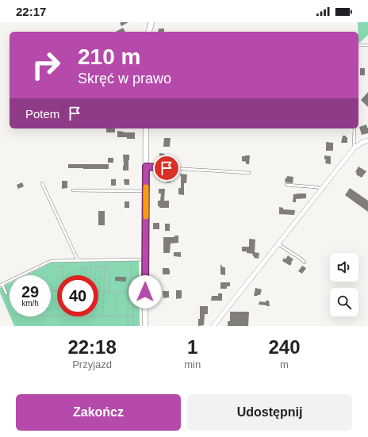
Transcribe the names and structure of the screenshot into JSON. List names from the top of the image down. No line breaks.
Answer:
{"page":{"status":"22:17","turn":["210 m","Skręć w prawo"],"then":"Potem","speed":"29 km/h","limit":"40","eta":["22:18","Przyjazd","1","min","240","m"],"buttons":["Zakończ","Udostępnij"]}}
